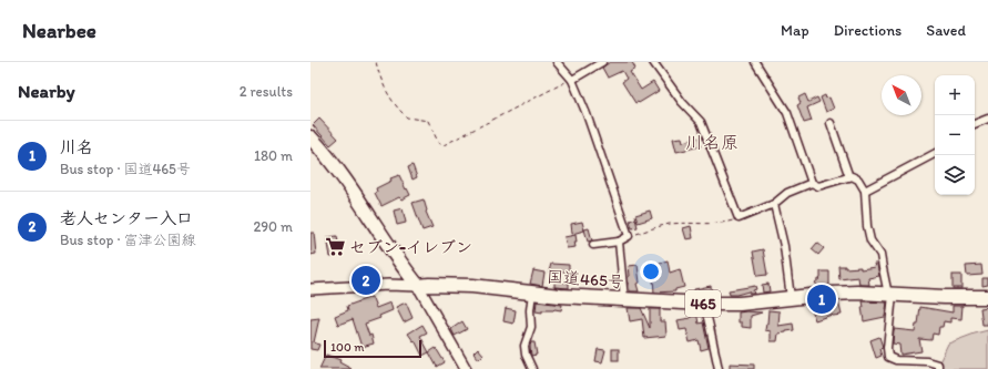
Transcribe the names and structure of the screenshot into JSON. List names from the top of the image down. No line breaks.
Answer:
{"streets":{"highway":["国道465号","465"]},"districts":["川名原"],"places":{"supermarket":["セブン-イレブン"]},"scale_bar":"100 m","north":"top left","page":{"header":"Nearbee","nav":["Map","Directions","Saved"],"heading":["Nearby","2 results"],"map_buttons":["+","−"],"list":[{"mark":"1","name":"川名","note":"Bus stop · 国道465号","value":"180 m"},{"mark":"2","name":"老人センター入口","note":"Bus stop · 富津公園線","value":"290 m"}],"pins":["2","1"],"scale":"100 m"}}
